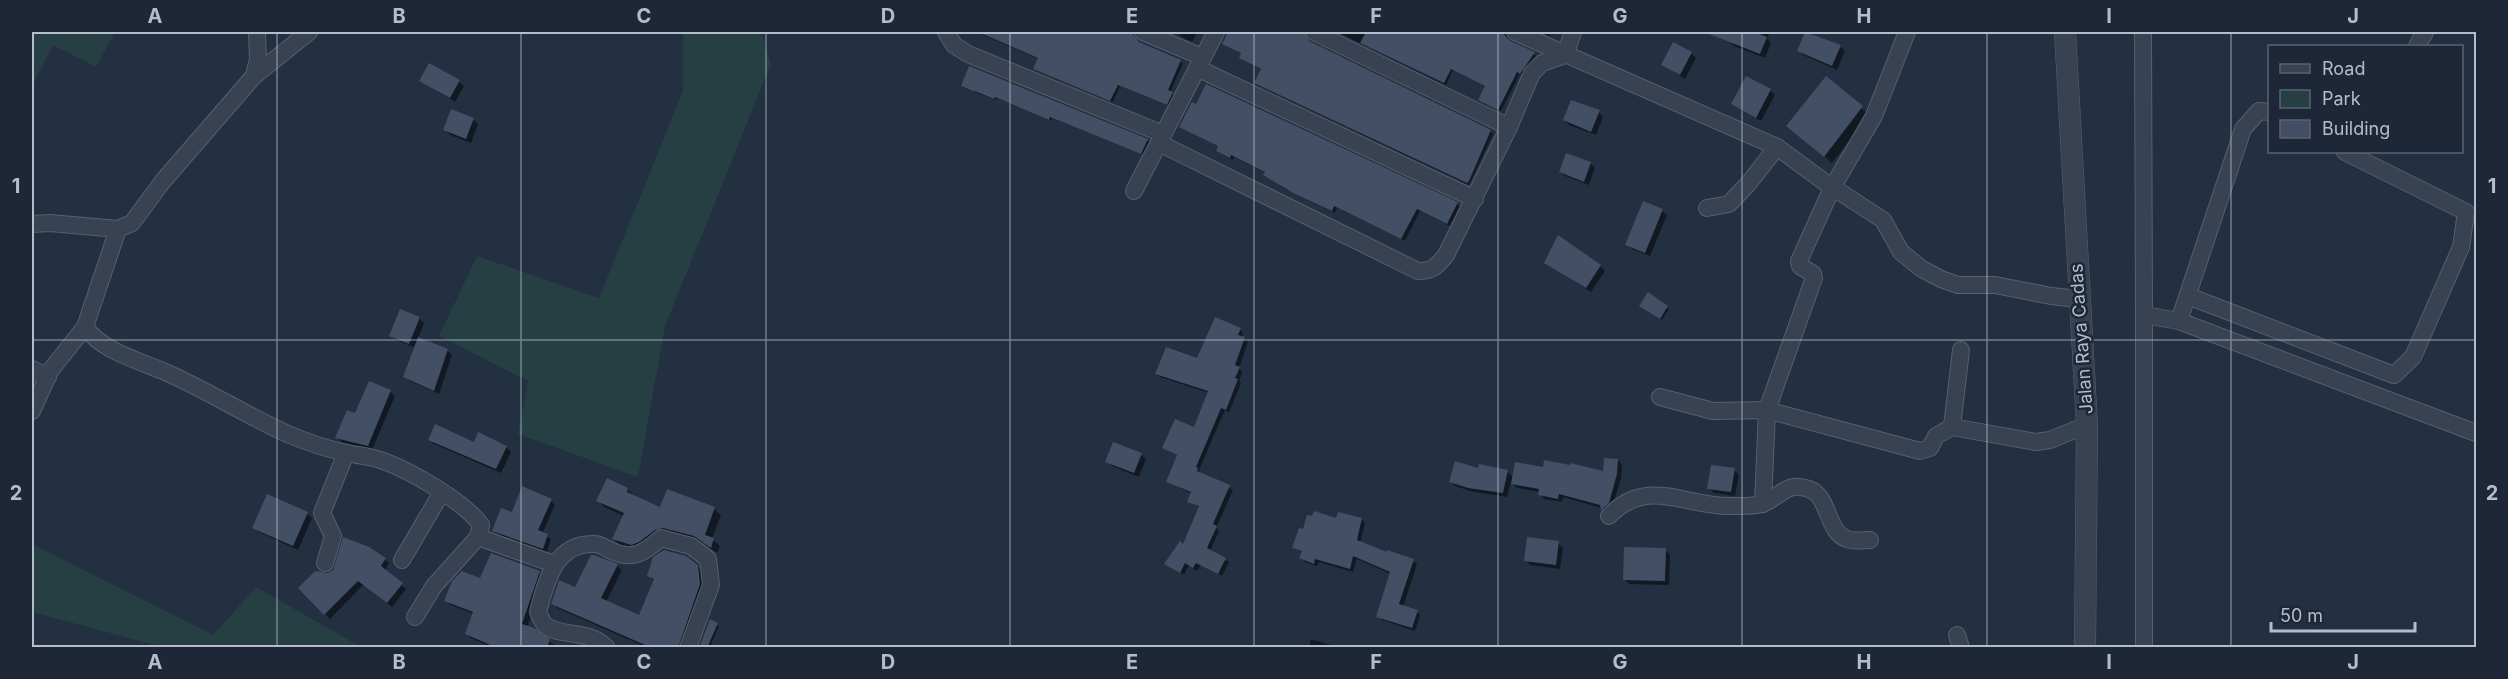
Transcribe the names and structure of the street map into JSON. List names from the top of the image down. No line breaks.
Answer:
{"streets":{"street":["Jalan Raya Cadas"]},"legend":["Road","Park","Building"],"scale_bar":"50 m","grid":{"columns":["A","B","C","D","E","F","G","H","I","J"],"rows":["1","2"]}}
